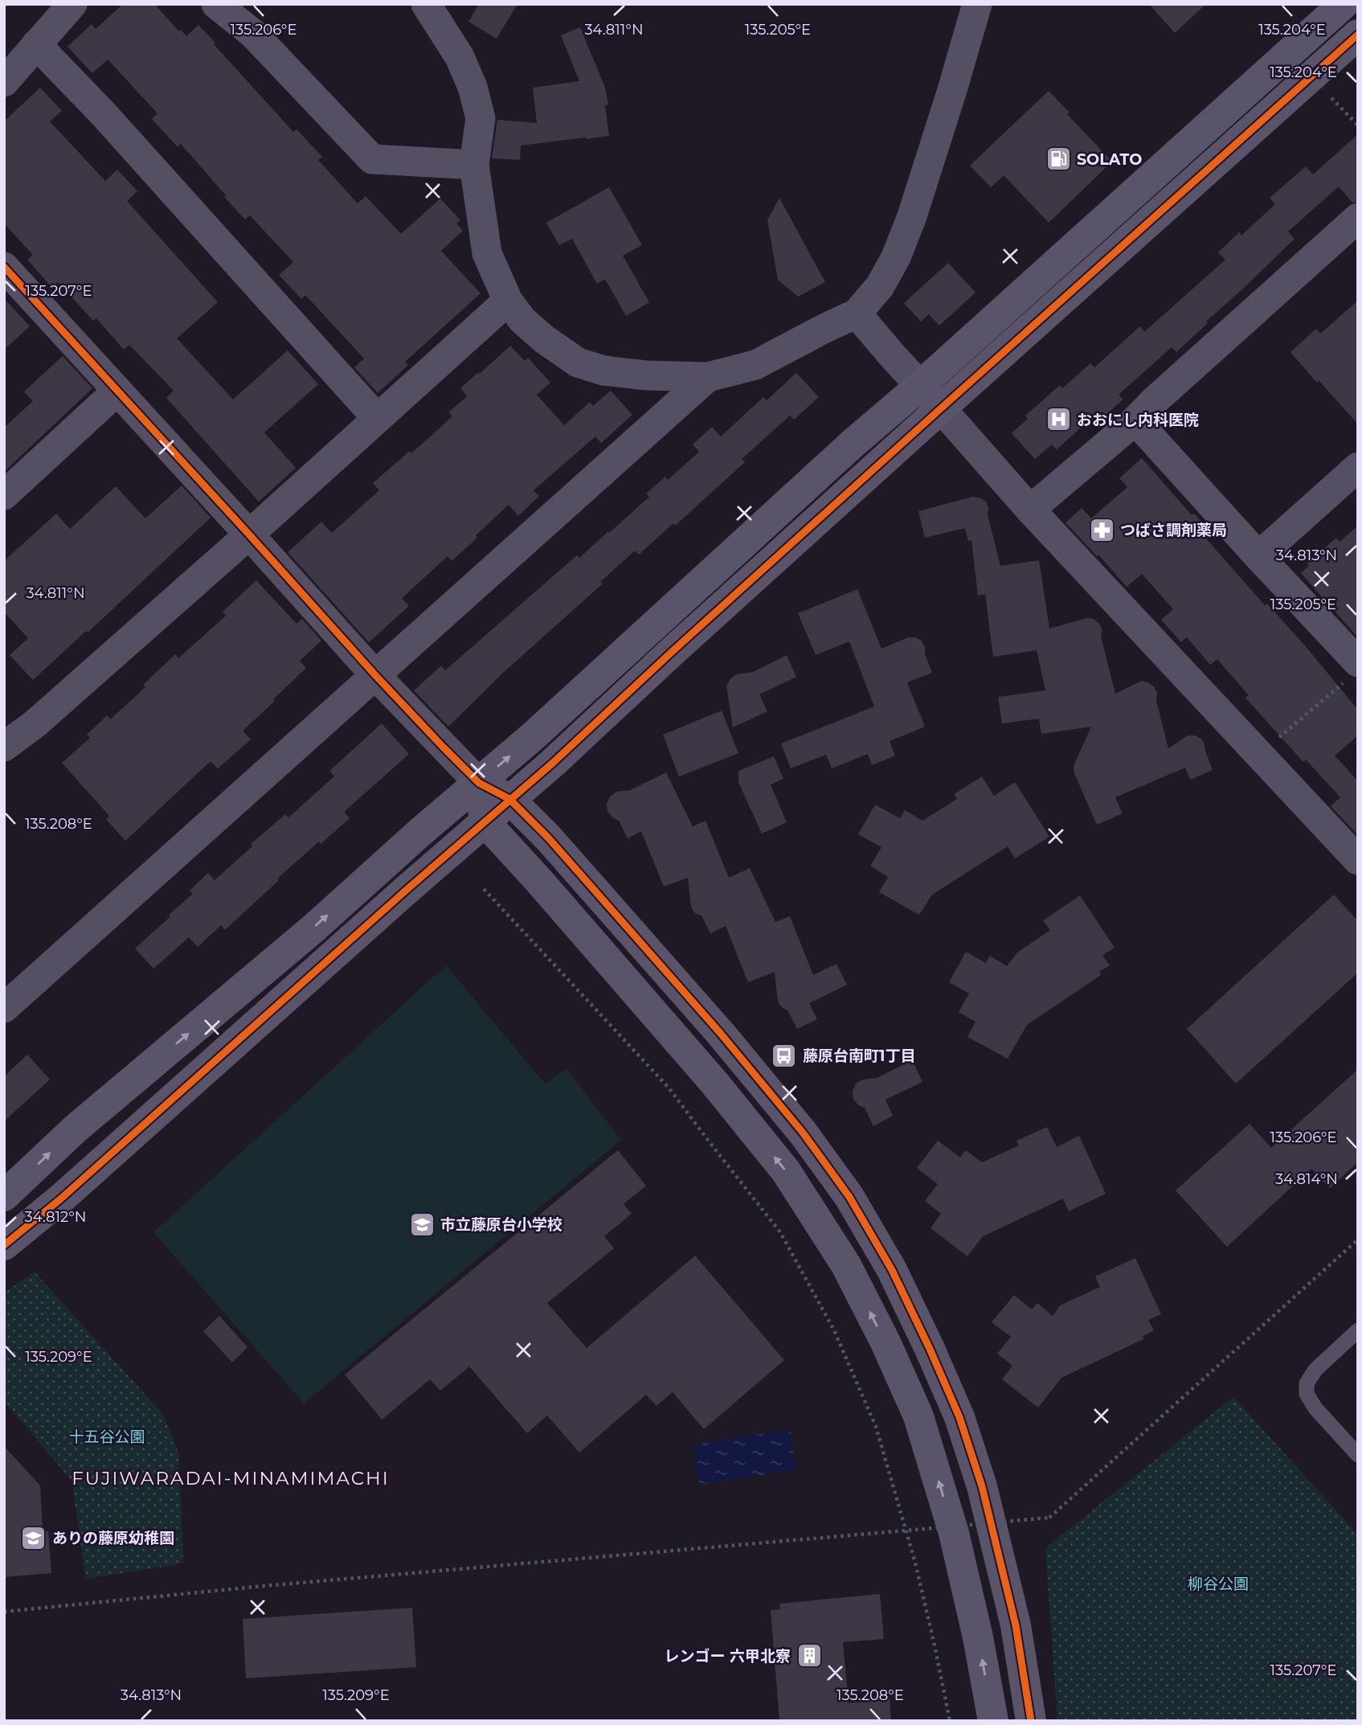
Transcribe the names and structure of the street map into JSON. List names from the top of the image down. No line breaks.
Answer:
{"districts":["FUJIWARADAI-MINAMIMACHI"],"parks":["十五谷公園","柳谷公園"],"places":{"fuel station":["SOLATO"],"hospital":["おおにし内科医院"],"pharmacy":["つばさ調剤薬局"],"bus stop":["藤原台南町1丁目"],"school or university":["市立藤原台小学校","ありの藤原幼稚園"],"building":["レンゴー 六甲北寮"]},"coordinates":["34.811°N","135.206°E","135.205°E","135.204°E","135.207°E","34.813°N","135.208°E","34.814°N","34.812°N","135.209°E"]}
